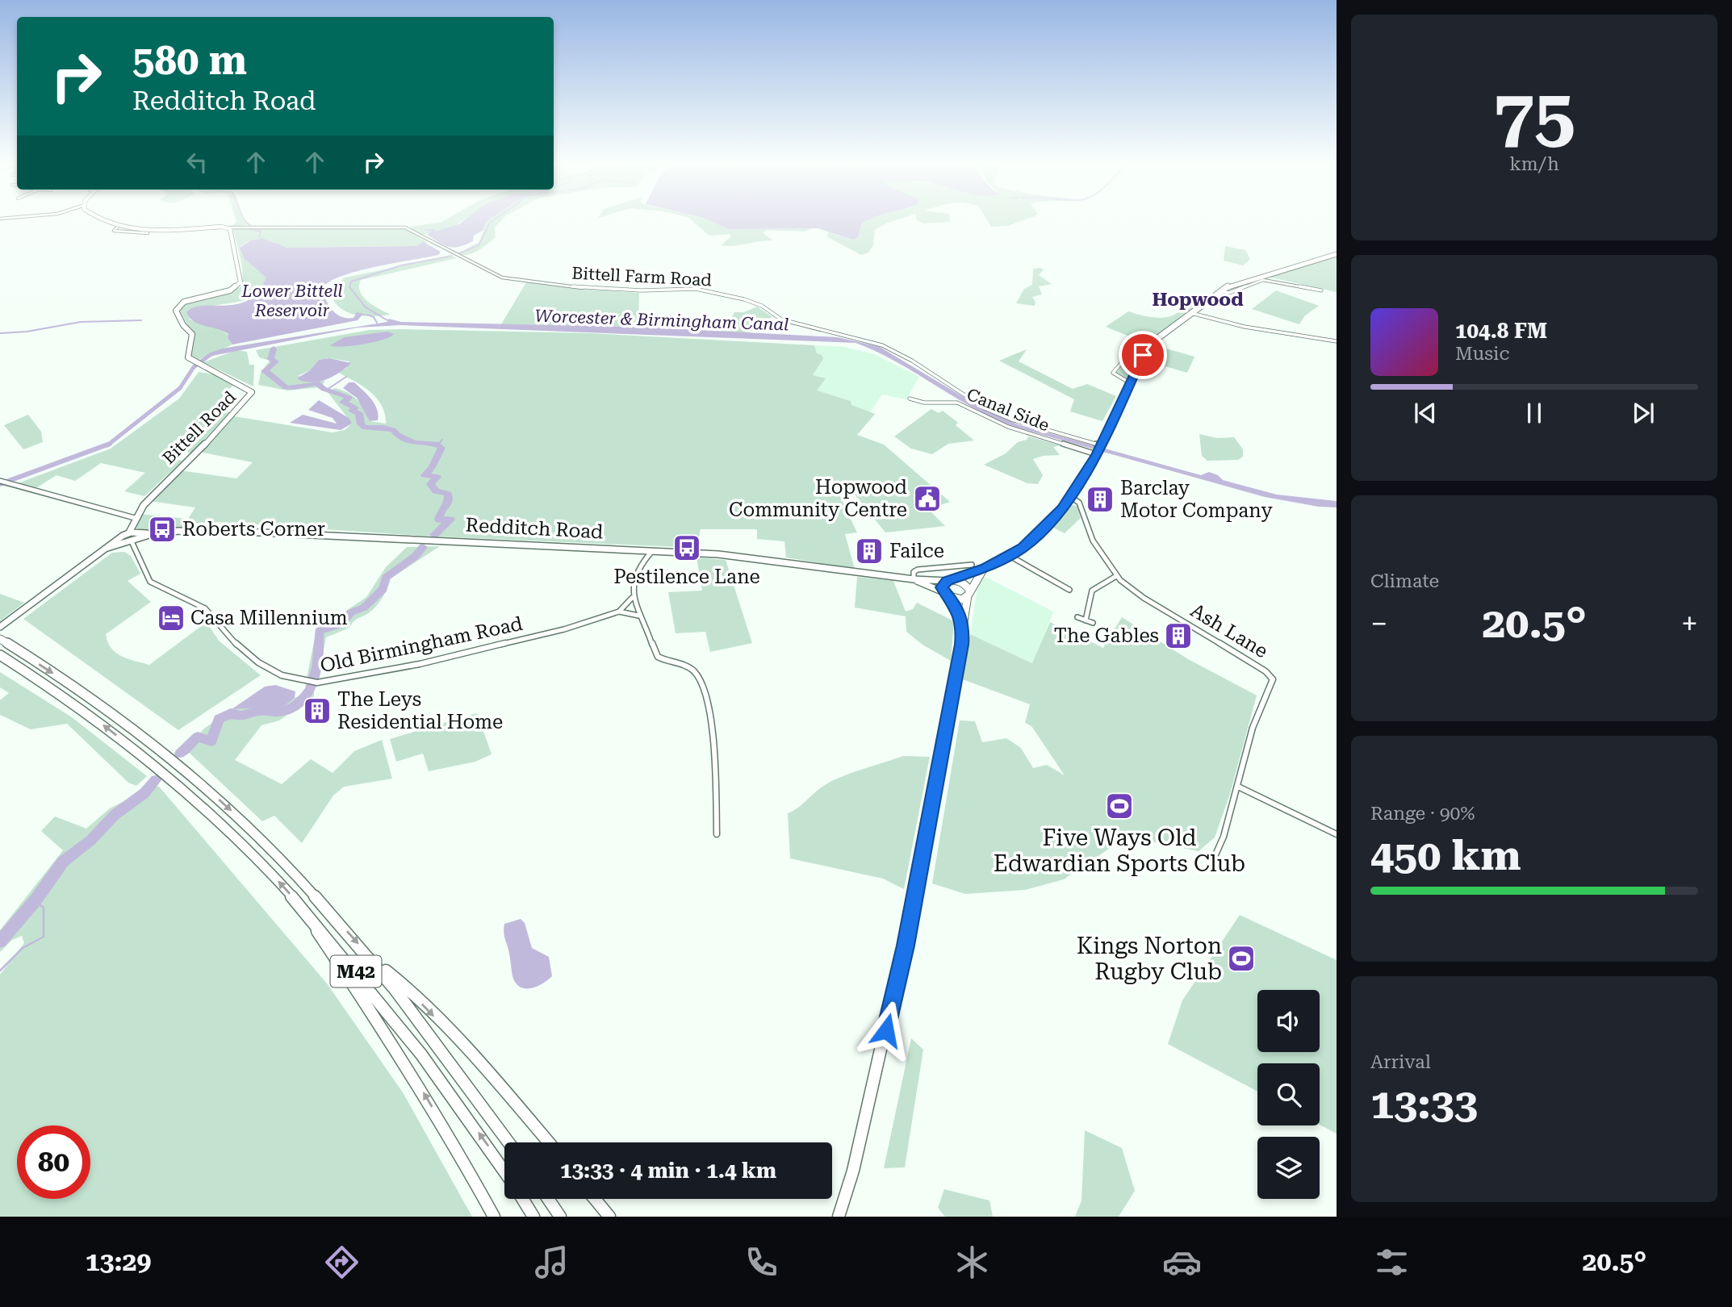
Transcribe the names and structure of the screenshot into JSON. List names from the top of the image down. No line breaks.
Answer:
{"streets":{"highway":["Redditch Road","M42"],"main road":["Bittell Road"],"street":["Bittell Farm Road","Canal Side","Ash Lane","Old Birmingham Road"]},"crossings":[["Bittell Farm Road","Canal Side"],["Bittell Farm Road","Bittell Road"],["Bittell Farm Road","Redditch Road"],["Canal Side","Redditch Road"],["Bittell Road","Redditch Road"],["Bittell Road","Old Birmingham Road"],["Redditch Road","Ash Lane"],["Redditch Road","Old Birmingham Road"]],"districts":["Hopwood"],"water":["Lower Bittell Reservoir","Worcester & Birmingham Canal"],"places":{"public building":["Hopwood Community Centre"],"building":["Barclay Motor Company","Failce","The Gables","The Leys Residential Home"],"bus stop":["Roberts Corner","Pestilence Lane"],"hotel":["Casa Millennium"],"sports":["Five Ways Old Edwardian Sports Club","Kings Norton Rugby Club"]},"page":{"tile":[["75","km/h"],"Climate",["Range · 90%","450 km"],["Arrival","13:33"]],"turn":["580 m","Redditch Road"],"song":["104.8 FM","Music"],"heat":["−","20.5°","+"],"limit":"80","trip":"13:33 · 4 min · 1.4 km","tabs":["13:29","20.5°"]}}
